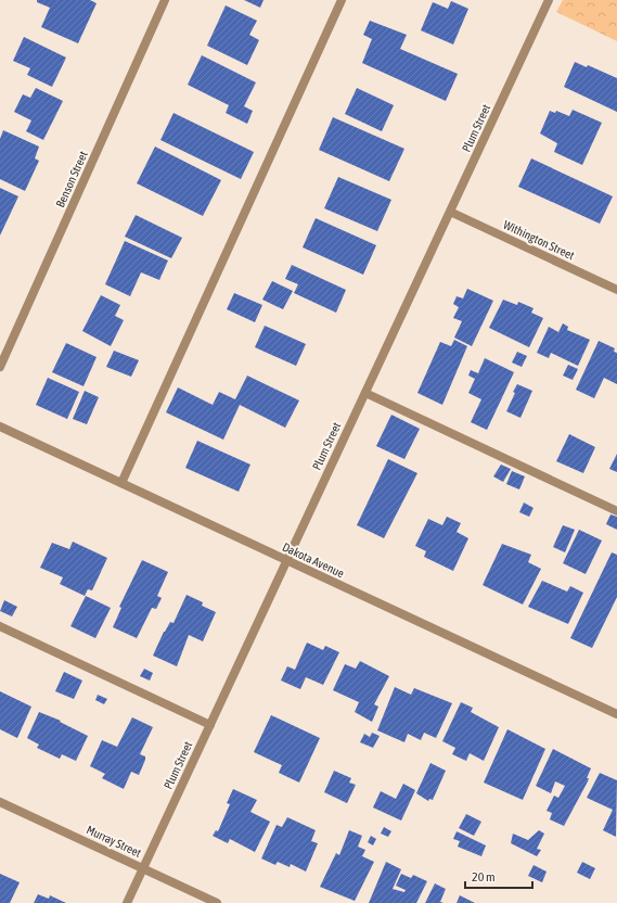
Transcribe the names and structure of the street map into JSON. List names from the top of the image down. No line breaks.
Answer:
{"streets":{"street":["Plum Street","Benson Street","Withington Street","Dakota Avenue","Murray Street"]},"crossings":[["Plum Street","Withington Street"],["Plum Street","Dakota Avenue"],["Plum Street","Murray Street"]],"scale_bar":"20 m"}
